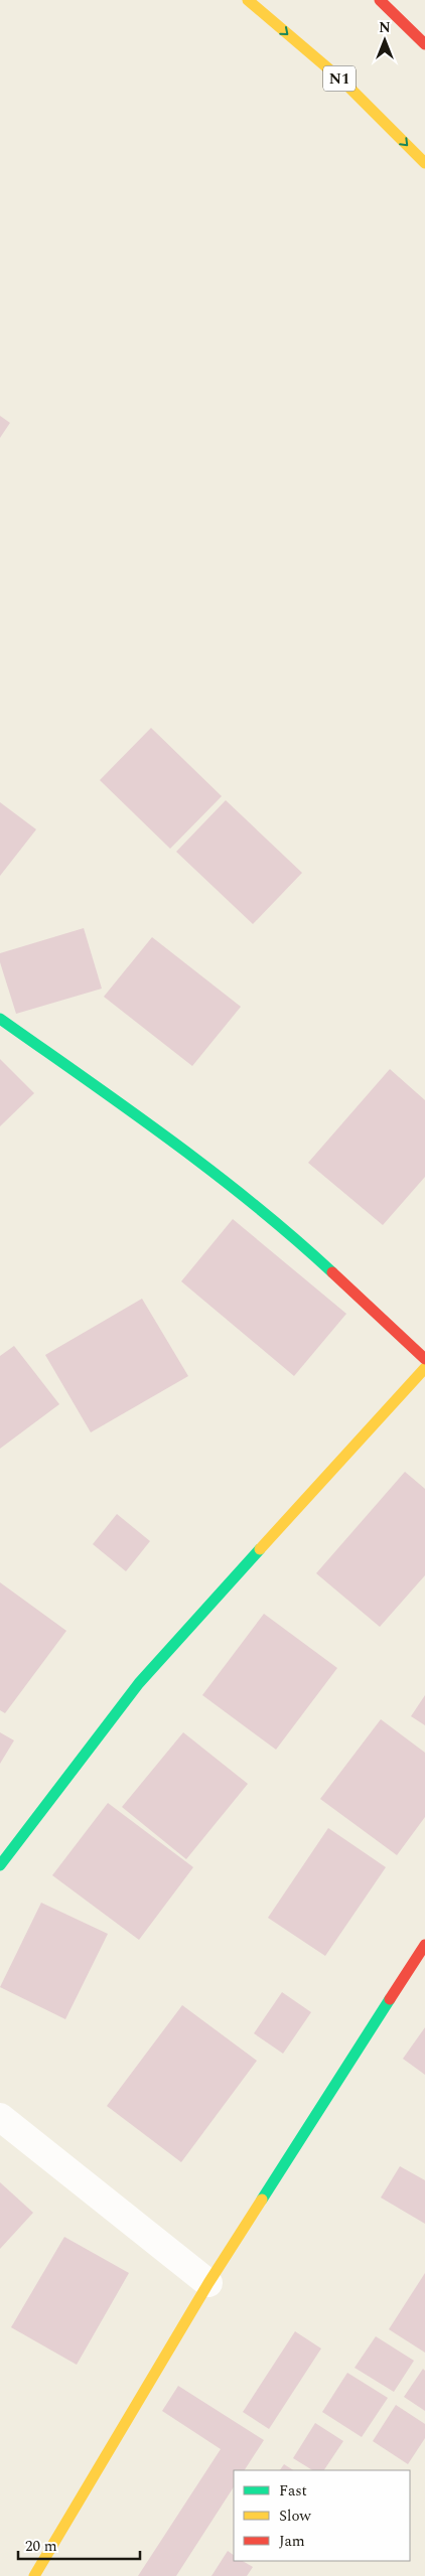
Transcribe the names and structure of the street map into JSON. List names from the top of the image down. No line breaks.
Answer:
{"streets":{"street":["N1"]},"legend":["Fast","Slow","Jam"],"scale_bar":"20 m","north":"top"}
